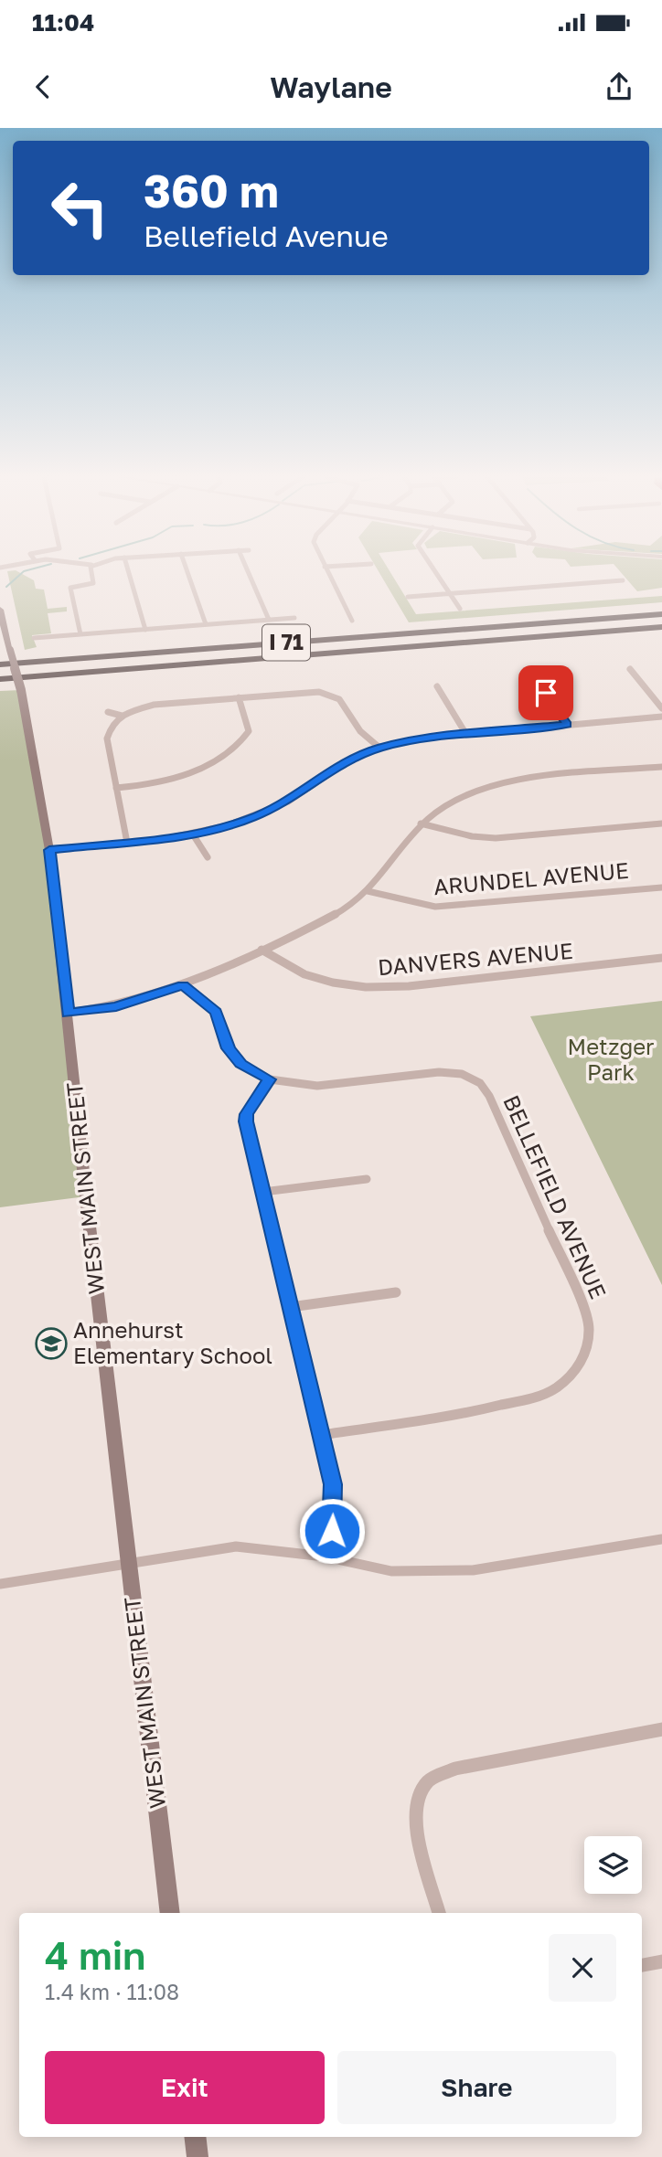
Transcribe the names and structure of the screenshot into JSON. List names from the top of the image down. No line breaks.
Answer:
{"streets":{"highway":["I 71"],"main road":["WEST MAIN STREET"],"street":["ARUNDEL AVENUE","DANVERS AVENUE","BELLEFIELD AVENUE"]},"parks":["Metzger Park"],"places":{"school or university":["Annehurst Elementary School"]},"page":{"status":"11:04","header":"Waylane","turn":["360 m","Bellefield Avenue"],"heading":["4 min","1.4 km · 11:08"],"buttons":["Exit","Share"]}}
